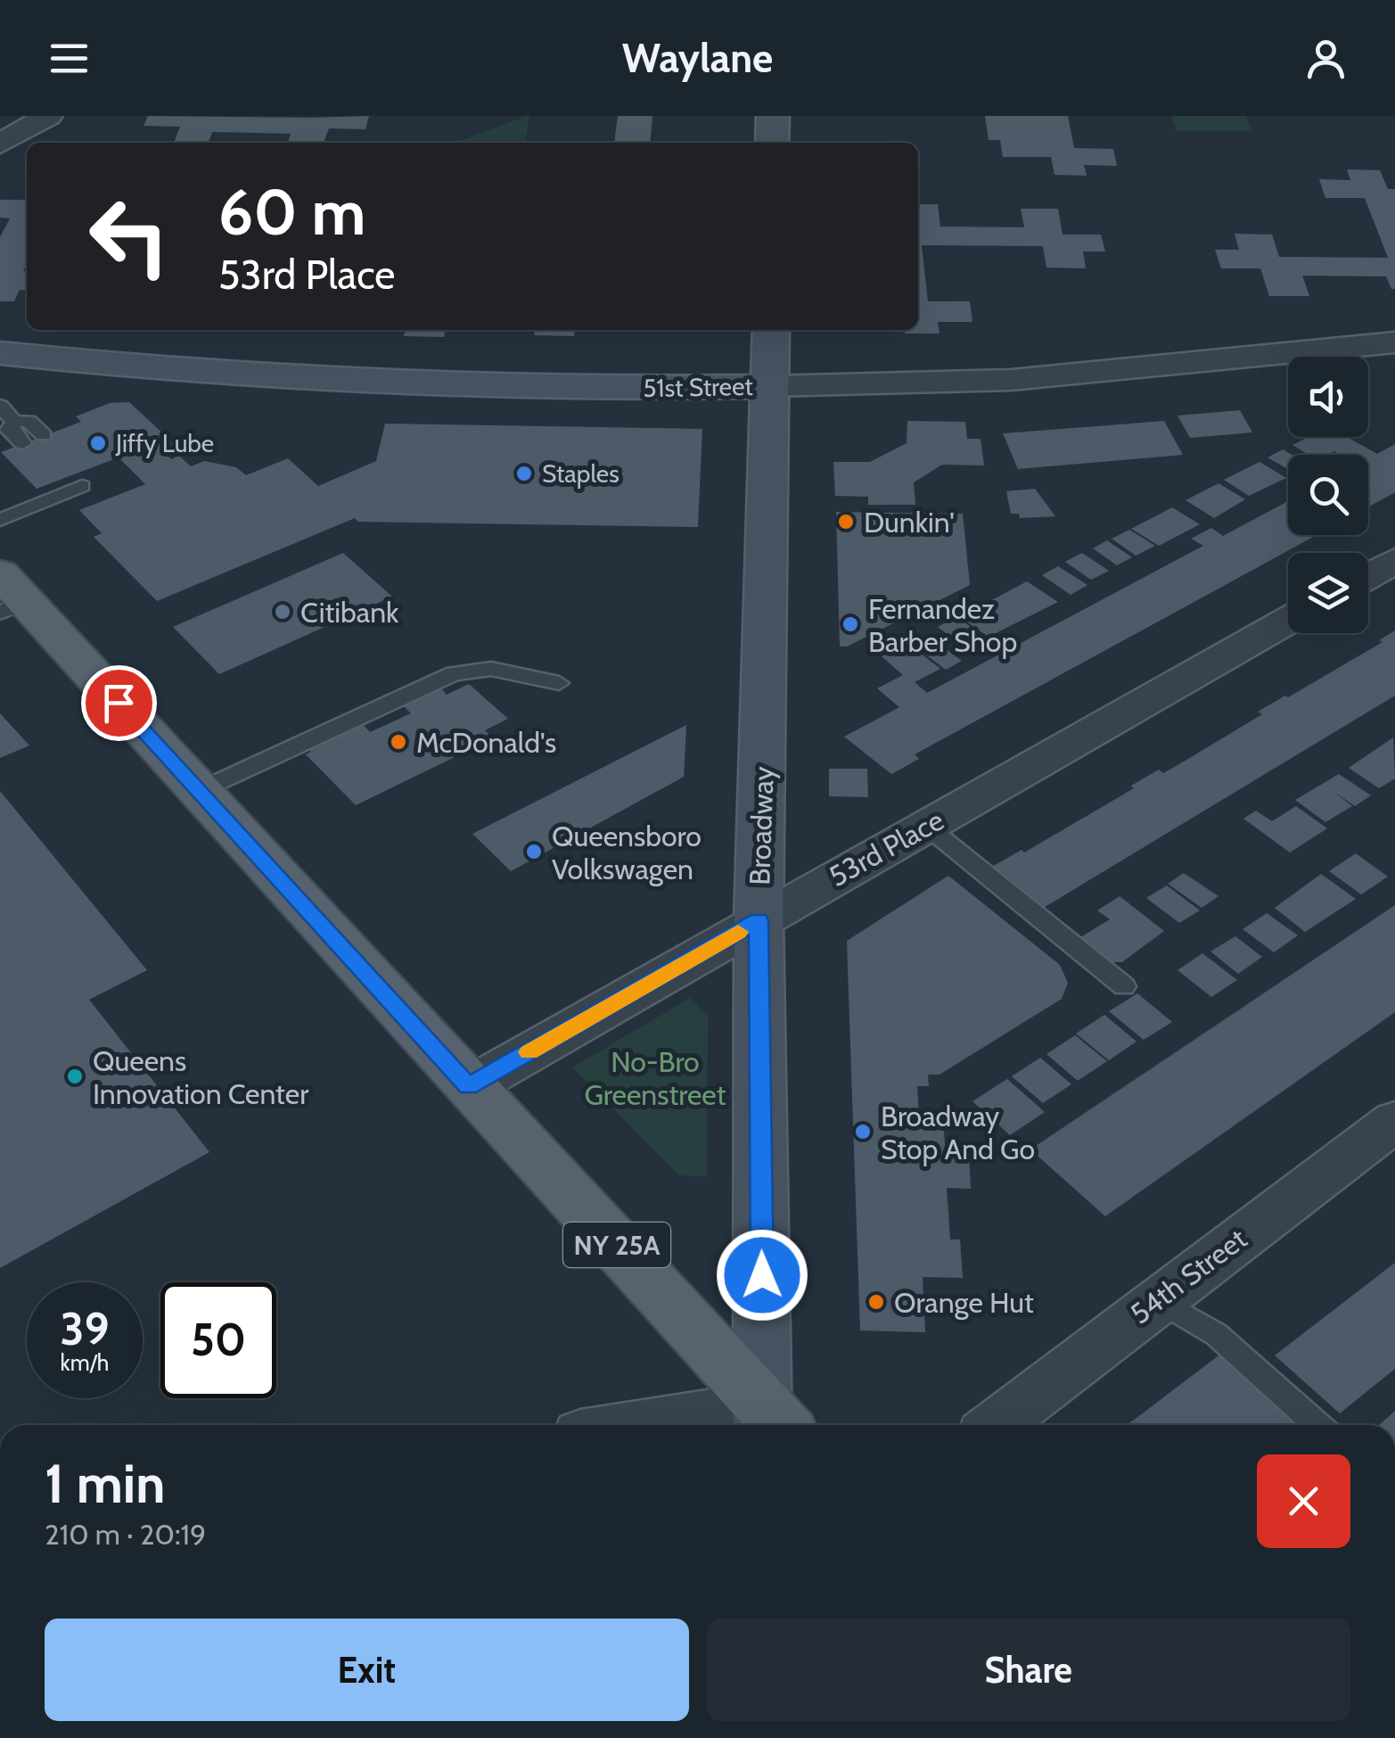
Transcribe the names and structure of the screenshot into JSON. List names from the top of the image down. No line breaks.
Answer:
{"streets":{"main road":["51st Street","Broadway","NY 25A"],"street":["53rd Place","54th Street"]},"crossings":[["51st Street","Broadway"],["Broadway","53rd Place"],["Broadway","NY 25A"],["53rd Place","NY 25A"]],"parks":["No-Bro Greenstreet"],"places":["Jiffy Lube","Staples","Dunkin'","Citibank","Fernandez Barber Shop","McDonald's","Queensboro Volkswagen","Queens Innovation Center","Broadway Stop And Go","Orange Hut"],"page":{"header":"Waylane","turn":["60 m","53rd Place"],"speed":"39 km/h","limit":"50","heading":["1 min","210 m · 20:19"],"buttons":["Exit","Share"]}}
